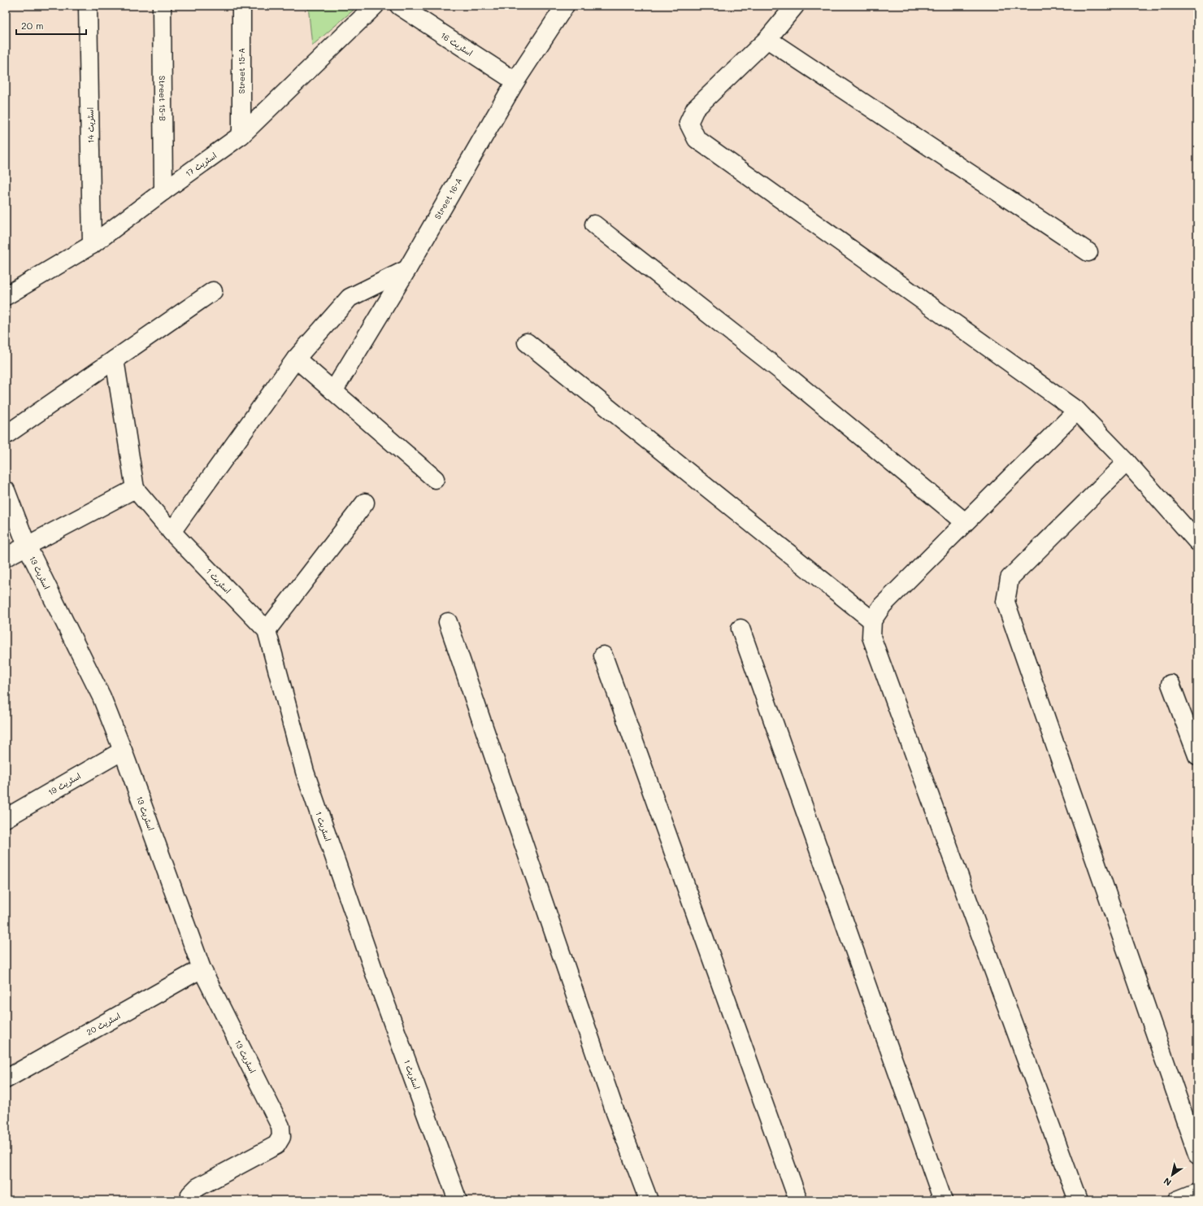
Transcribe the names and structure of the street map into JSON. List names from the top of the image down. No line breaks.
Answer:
{"streets":{"street":["اسٹریٹ 16","Street 15-A","Street 15-B","اسٹریٹ 14","اسٹریٹ 17","Street 16-A","اسٹریٹ 13","اسٹریٹ 1","اسٹریٹ 19","اسٹریٹ 20"]},"crossings":[["اسٹریٹ 16","Street 16-A"],["Street 15-A","اسٹریٹ 17"],["Street 15-B","اسٹریٹ 17"],["اسٹریٹ 14","اسٹریٹ 17"],["اسٹریٹ 13","اسٹریٹ 19"],["اسٹریٹ 13","اسٹریٹ 20"]],"scale_bar":"20 m","north":"bottom left"}
